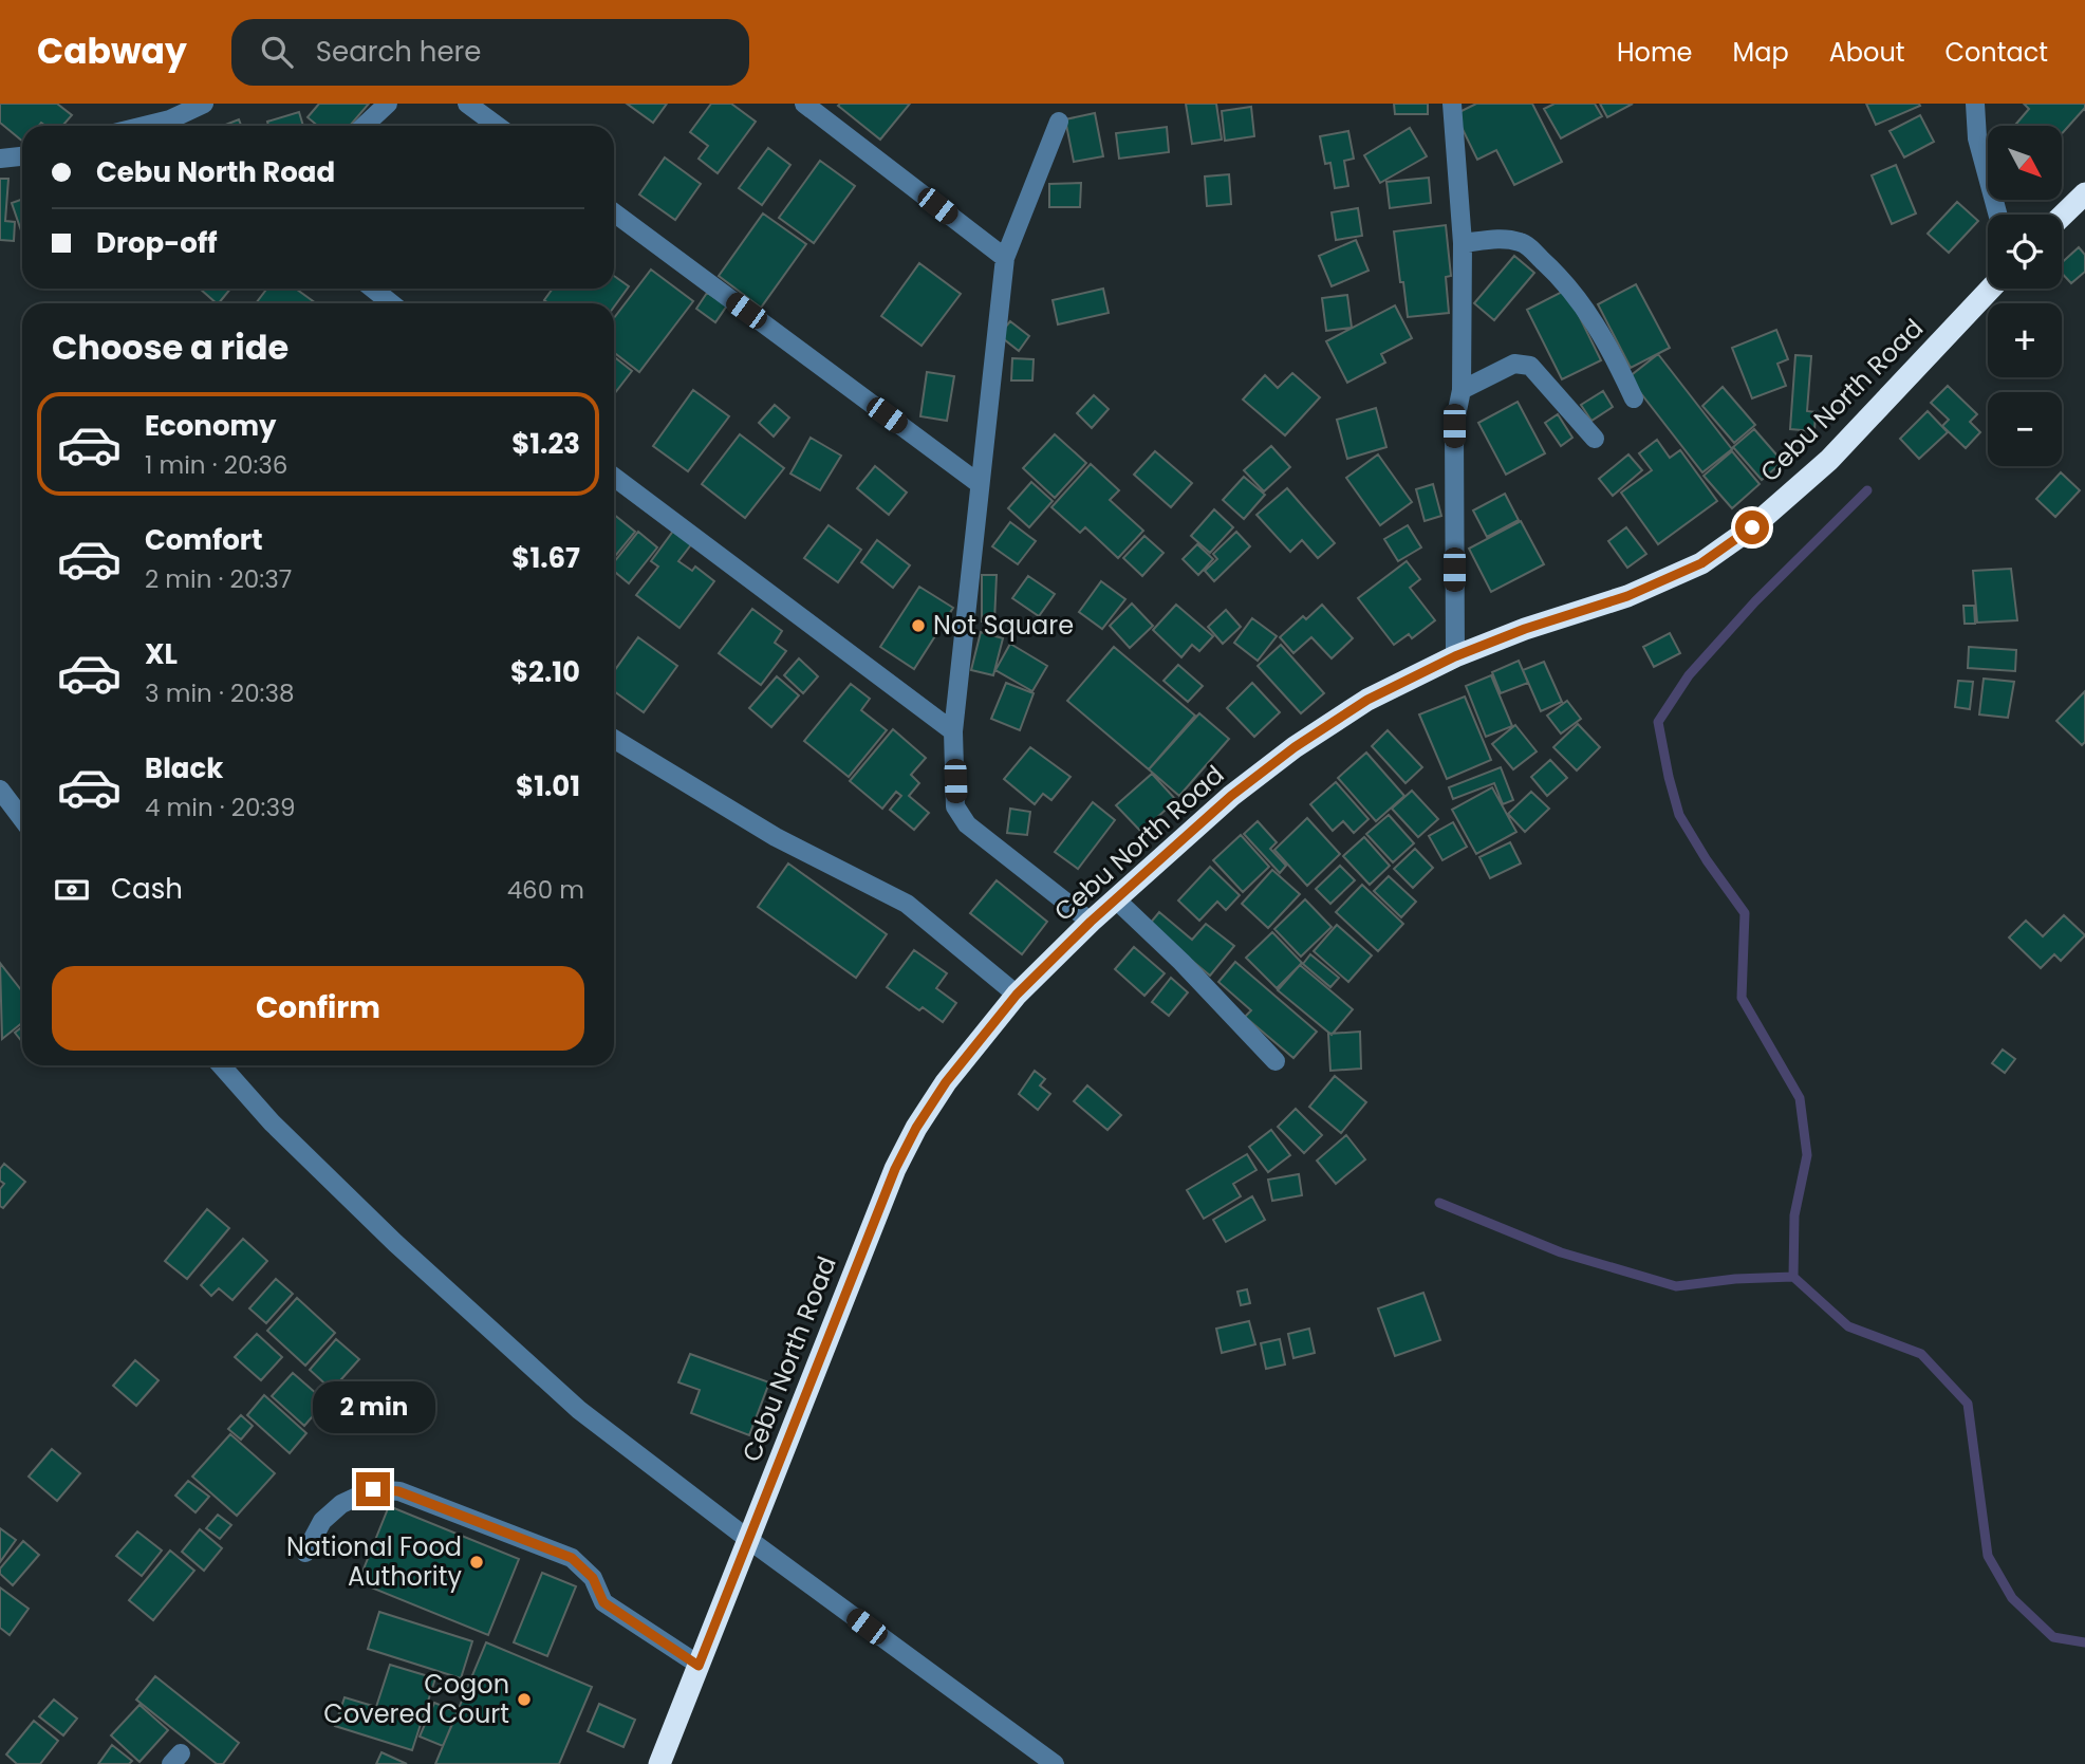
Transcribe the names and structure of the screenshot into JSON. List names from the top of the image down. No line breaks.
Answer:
{"streets":{"highway":["Cebu North Road"]},"places":["Not Square","National Food Authority","Cogon Covered Court"],"north":"bottom right","page":{"header":"Cabway","search":"Search here","nav":["Home","Map","About","Contact"],"map_buttons":["+","−"],"banner":["Cebu North Road","Drop-off"],"heading":"Choose a ride","list":[{"name":"Economy","note":"1 min · 20:36","value":"$1.23"},{"name":"Comfort","note":"2 min · 20:37","value":"$1.67"},{"name":"XL","note":"3 min · 20:38","value":"$2.10"},{"name":"Black","note":"4 min · 20:39","value":"$1.01"}],"pay":["Cash","460 m"],"buttons":"Confirm","bubble":"2 min"}}
